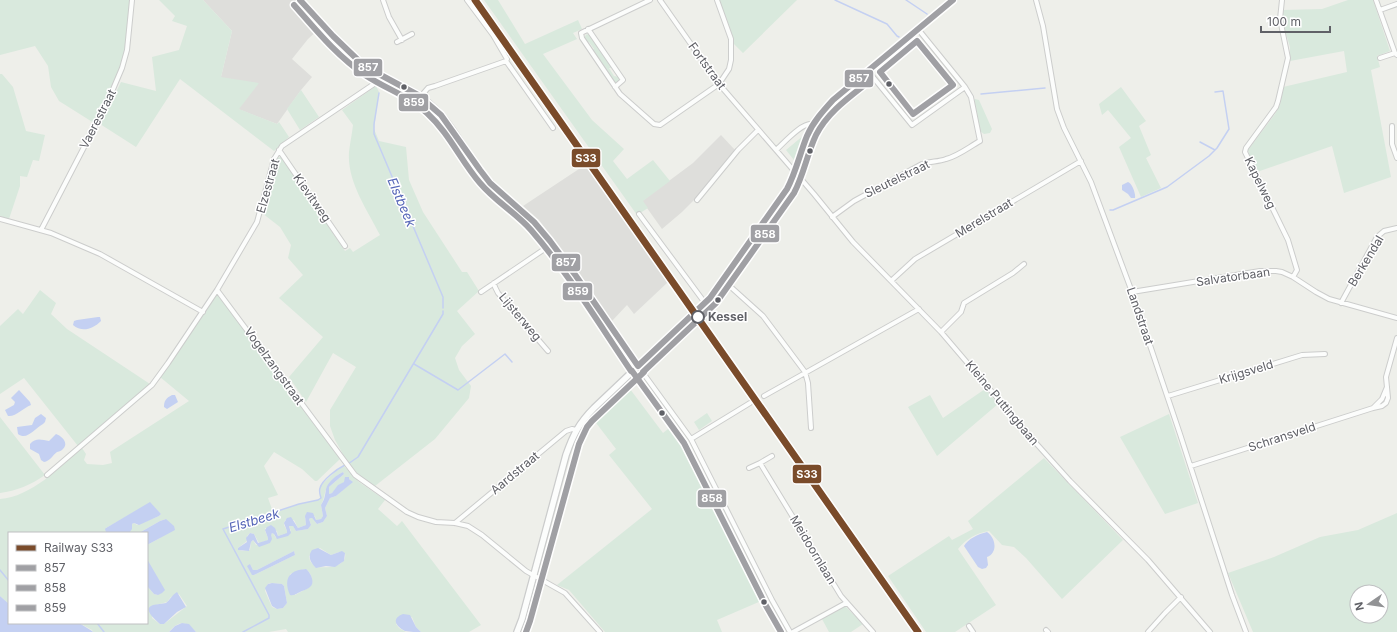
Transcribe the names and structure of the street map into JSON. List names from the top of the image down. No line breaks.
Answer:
{"streets":{"street":["Fortstraat","Vaerestraat","Sleutelstraat","Kapelweg","Elzestraat","Kievitweg","Merelstraat","Berkendal","Salvatorbaan","Landstraat","Lijsterweg","Vogelzangstraat","Krijgsveld","Kleine Puttingbaan","Schransveld","Aardstraat","Meidoornlaan"]},"crossings":[["Fortstraat","Kleine Puttingbaan"],["Sleutelstraat","Kleine Puttingbaan"],["Kapelweg","Salvatorbaan"],["Elzestraat","Kievitweg"],["Elzestraat","Vogelzangstraat"],["Merelstraat","Landstraat"],["Merelstraat","Kleine Puttingbaan"],["Berkendal","Salvatorbaan"],["Salvatorbaan","Landstraat"],["Landstraat","Krijgsveld"],["Landstraat","Schransveld"],["Vogelzangstraat","Aardstraat"]],"water":["Elstbeek"],"places":["Kessel"],"lines":["rail line S33","transit line 857","transit line 859","transit line 858"],"legend":["Railway S33","857","858","859"],"scale_bar":"100 m","north":"left"}
